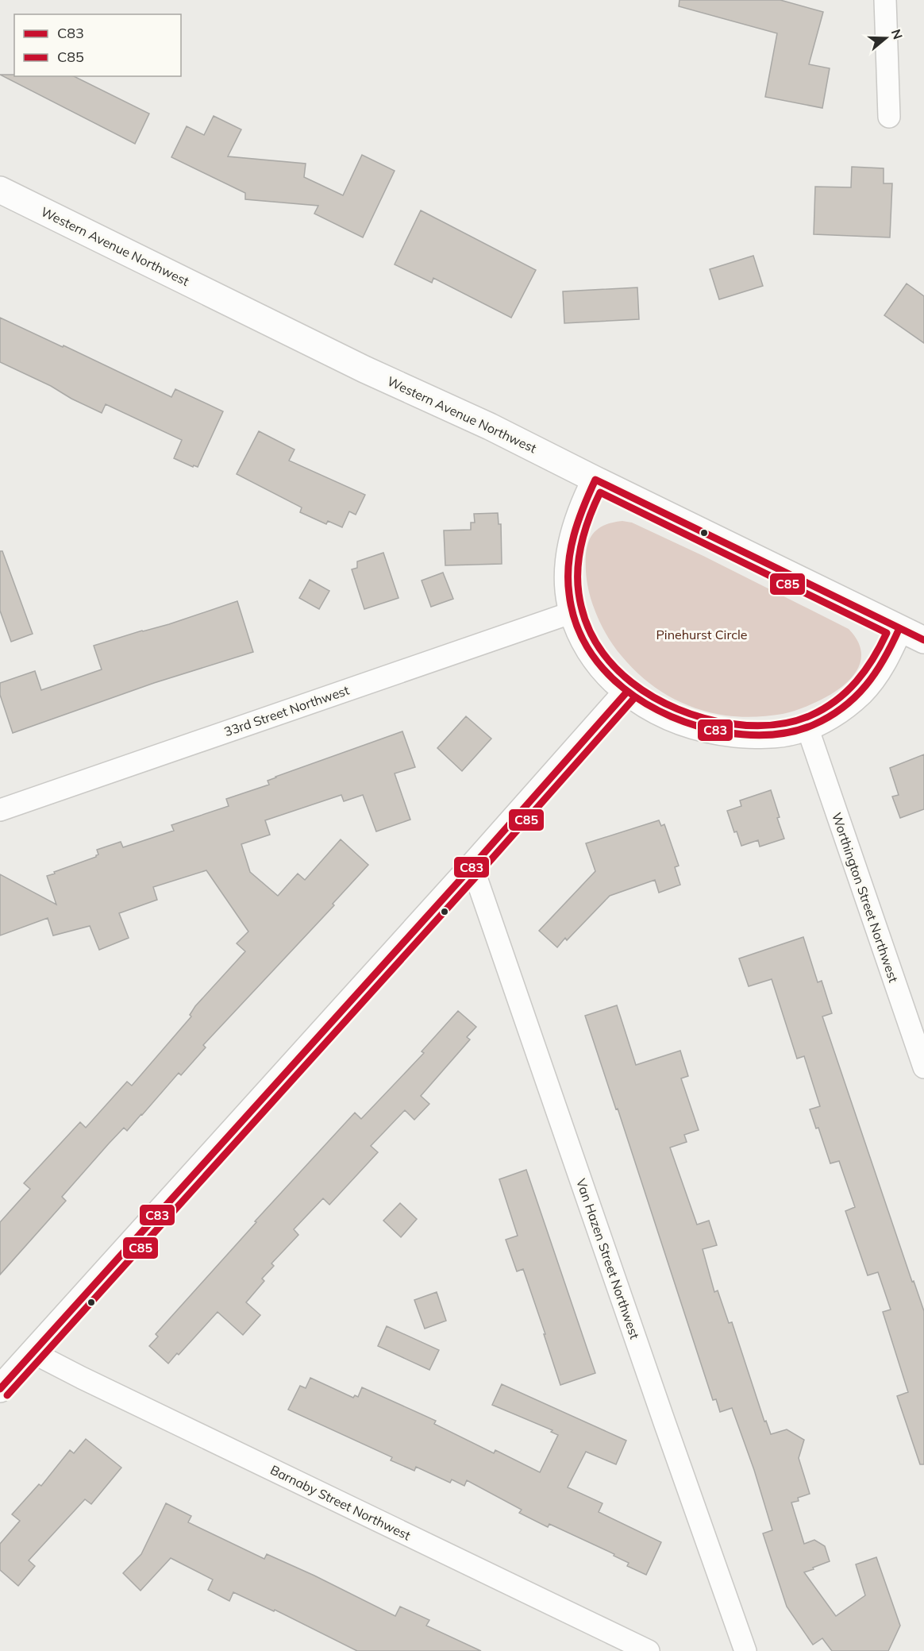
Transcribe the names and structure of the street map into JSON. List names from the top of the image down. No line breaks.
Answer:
{"streets":{"street":["Western Avenue Northwest","33rd Street Northwest","Worthington Street Northwest","Van Hazen Street Northwest","Barnaby Street Northwest"]},"parks":["Pinehurst Circle"],"lines":["transit line C83","transit line C85"],"legend":["C83","C85"],"north":"right"}
